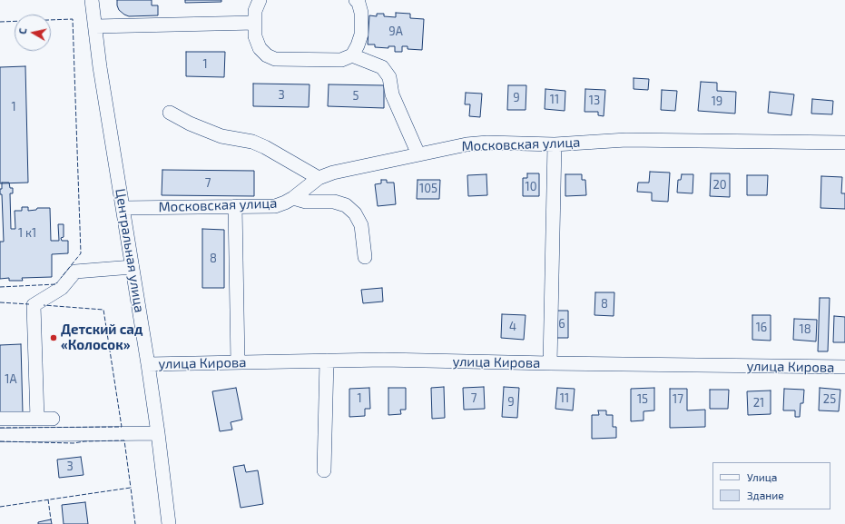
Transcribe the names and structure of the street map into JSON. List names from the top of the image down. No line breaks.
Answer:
{"streets":{"street":["Московская улица","Центральная улица","улица Кирова"]},"crossings":[["Московская улица","Центральная улица"],["Центральная улица","улица Кирова"]],"places":["Детский сад «Колосок»"],"house_numbers":["9А","1","3","5","9","11","13","19","1","7","20","10","105","1 к1","8","8","6","4","16","18","1А","1","7","11","15","17","25","9","21","3"],"legend":["Улица","Здание"],"north":"left"}
